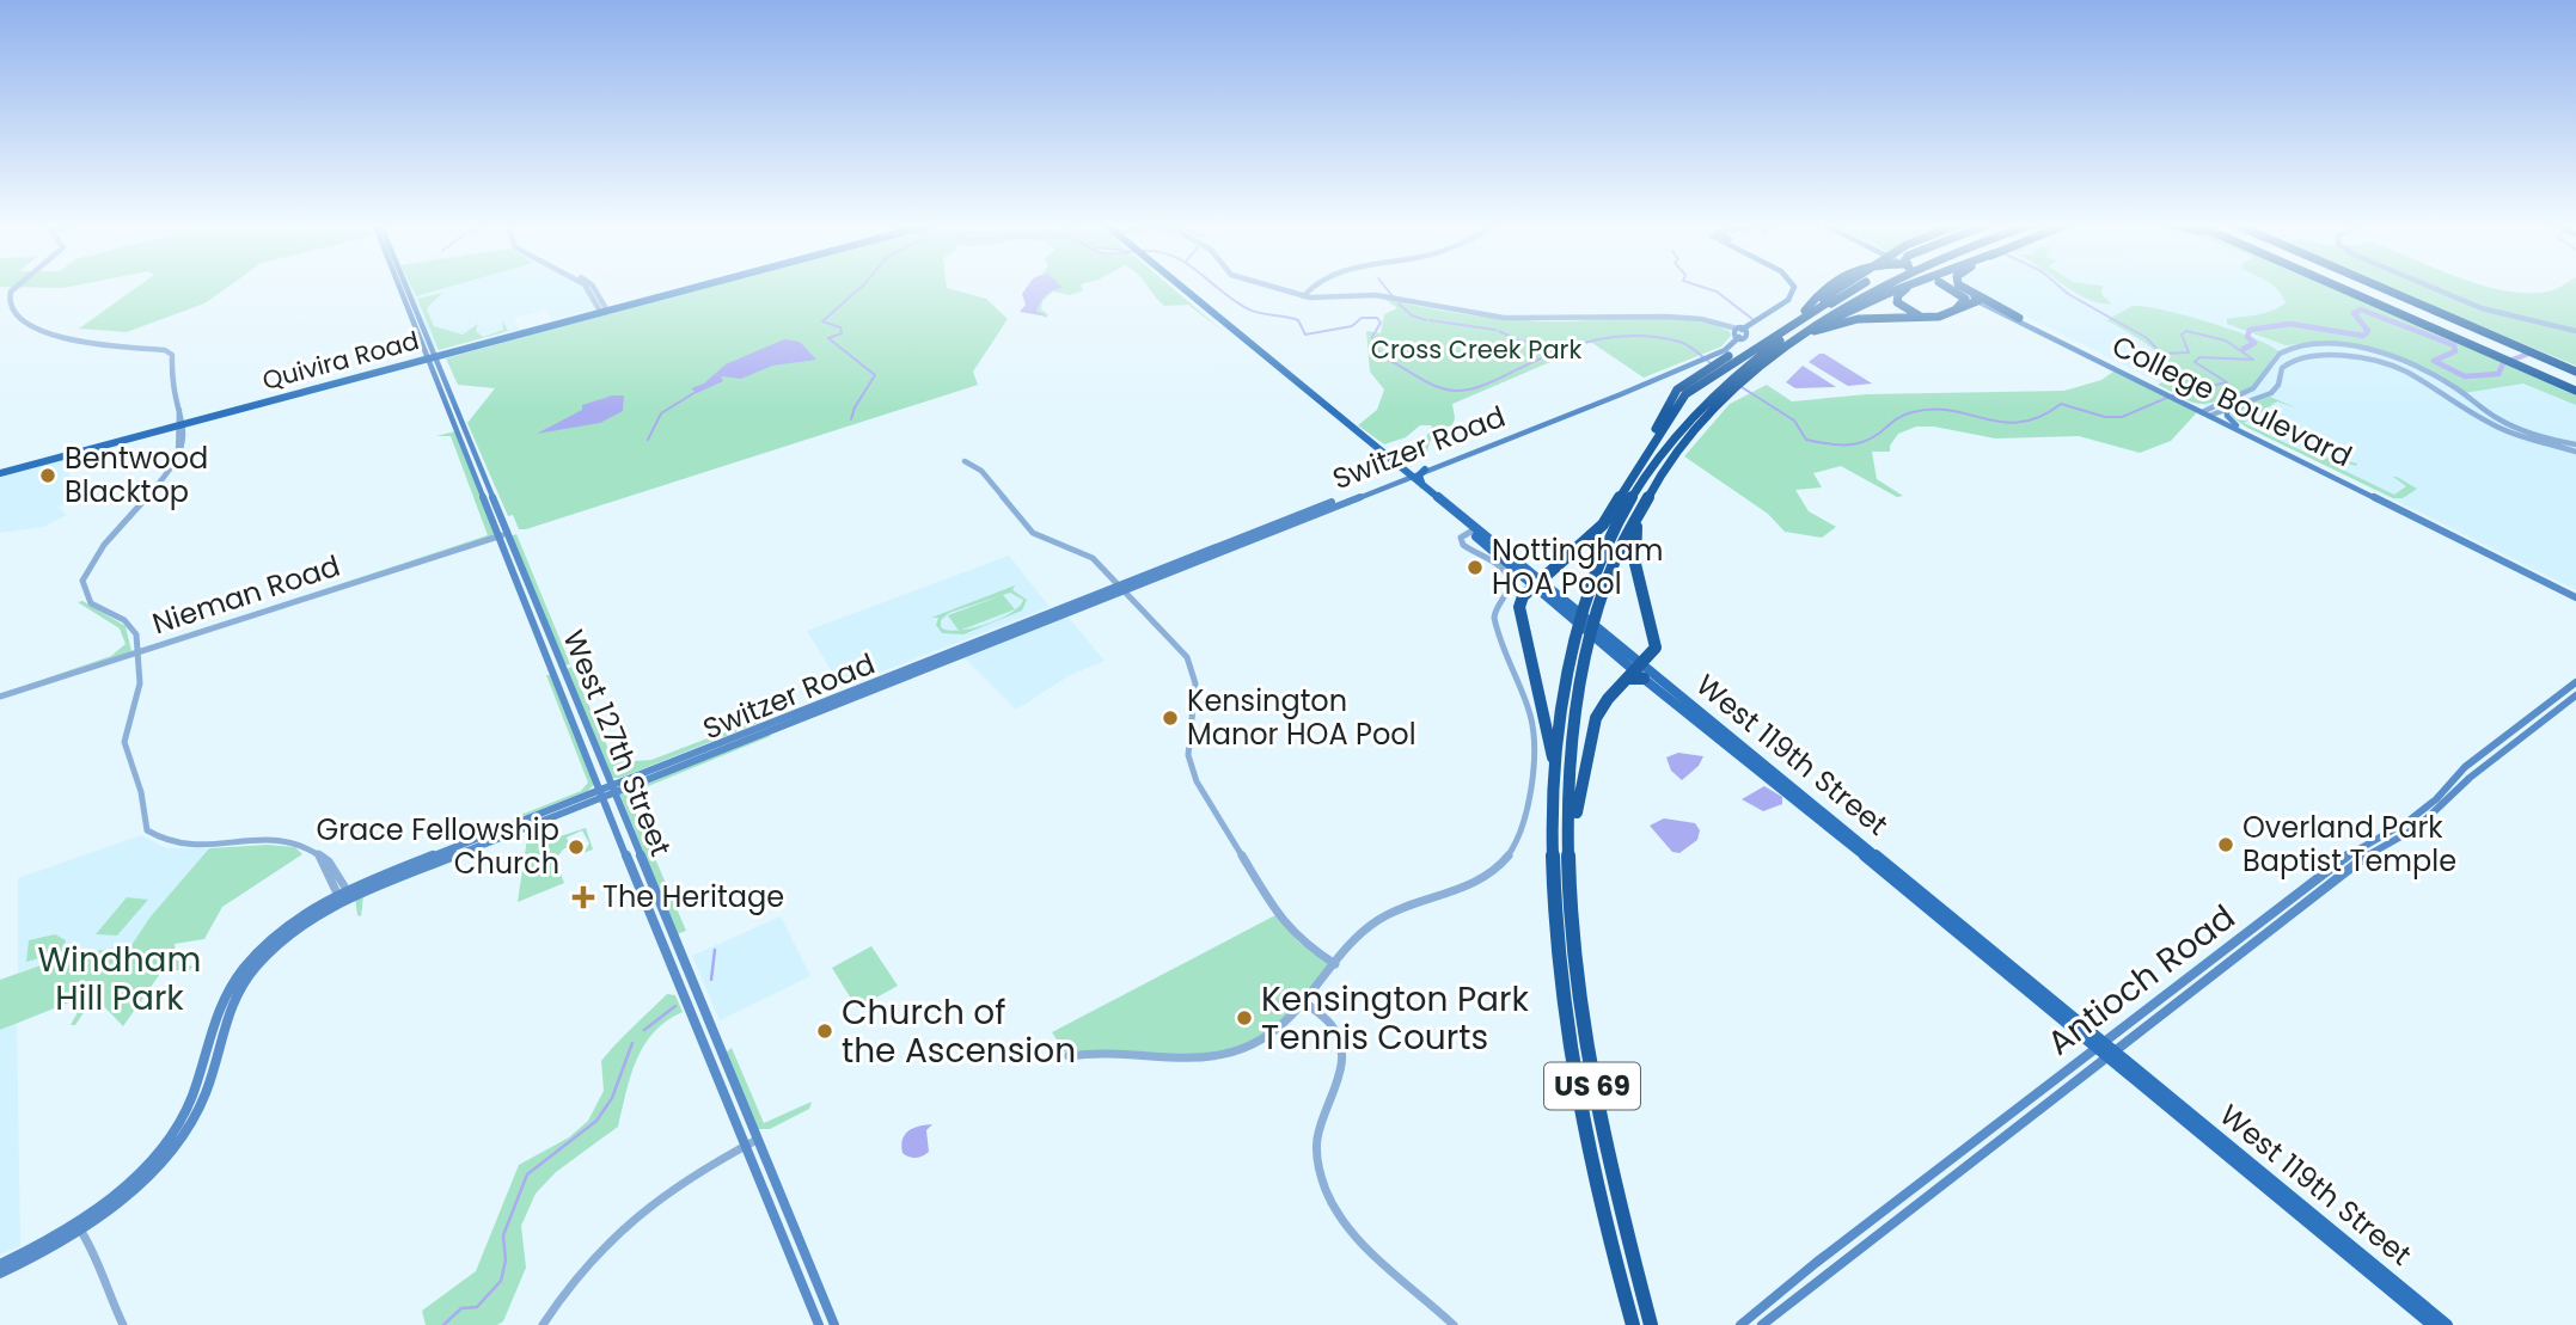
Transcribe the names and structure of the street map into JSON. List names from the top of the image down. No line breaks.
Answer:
{"streets":{"highway":["US 69"],"main road":["Quivira Road","College Boulevard","Switzer Road","West 127th Street","West 119th Street","Antioch Road"],"street":["Nieman Road"]},"crossings":[["Quivira Road","West 127th Street"],["Switzer Road","West 127th Street"],["Switzer Road","West 119th Street"],["Nieman Road","West 127th Street"],["West 119th Street","Antioch Road"]],"parks":["Cross Creek Park","Windham Hill Park"],"places":{"other":["Bentwood Blacktop","Nottingham HOA Pool","Kensington Manor HOA Pool","Overland Park Baptist Temple","Grace Fellowship Church","Kensington Park Tennis Courts","Church of the Ascension"],"health":["The Heritage"]}}
